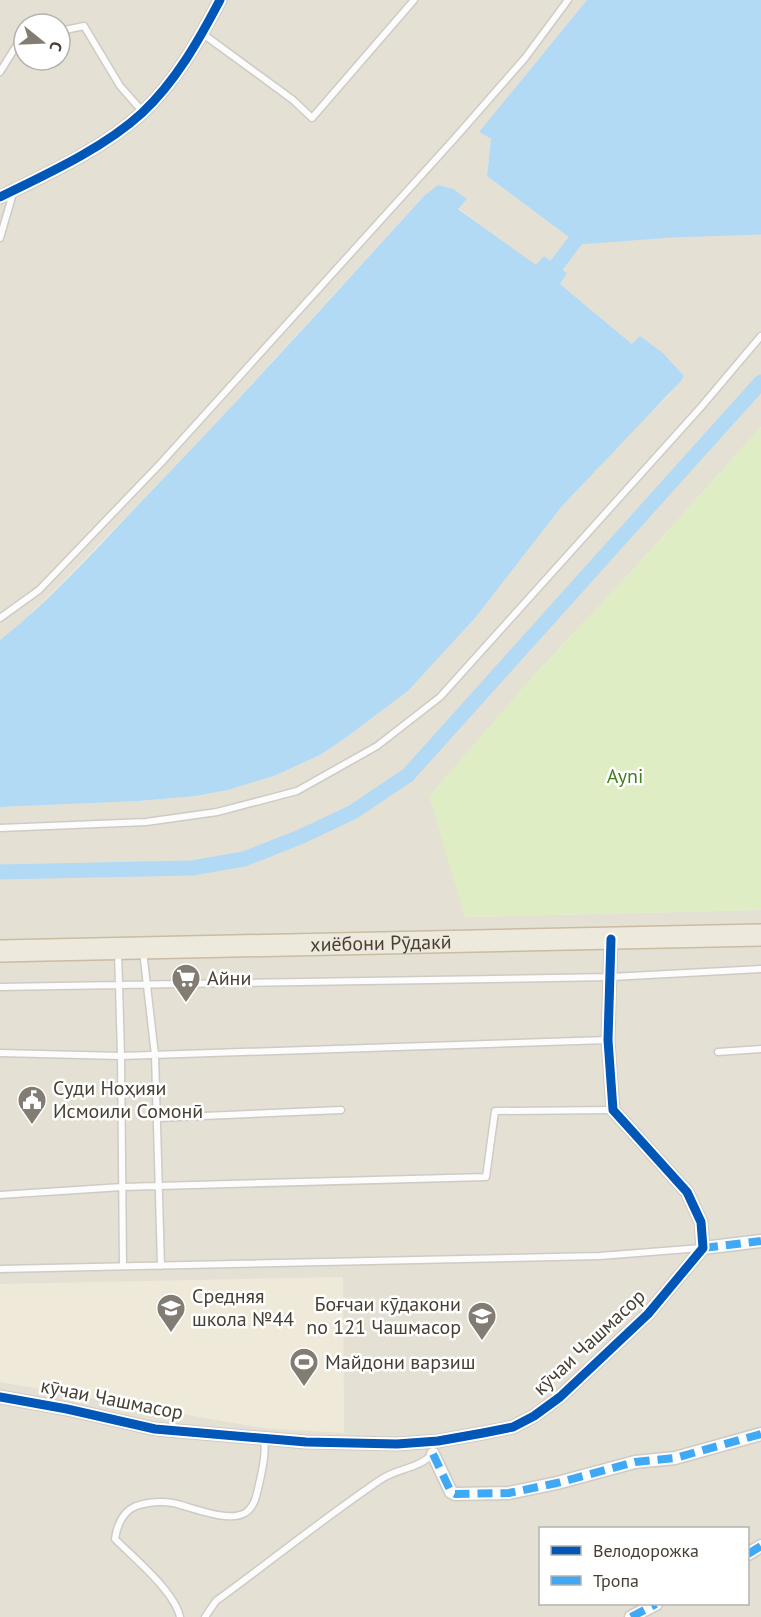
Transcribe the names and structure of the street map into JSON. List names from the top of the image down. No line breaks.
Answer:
{"streets":{"highway":["хиёбони Рӯдакӣ"],"street":["кӯчаи Чашмасор"]},"parks":["Ayni"],"places":{"supermarket":["Айни"],"public building":["Суди Ноҳияи Исмоили Сомонӣ"],"school or university":["Средняя школа №44","Боғчаи кӯдакони no 121 Чашмасор"],"sports":["Майдони варзиш"]},"legend":["Велодорожка","Тропа"],"north":"right"}
